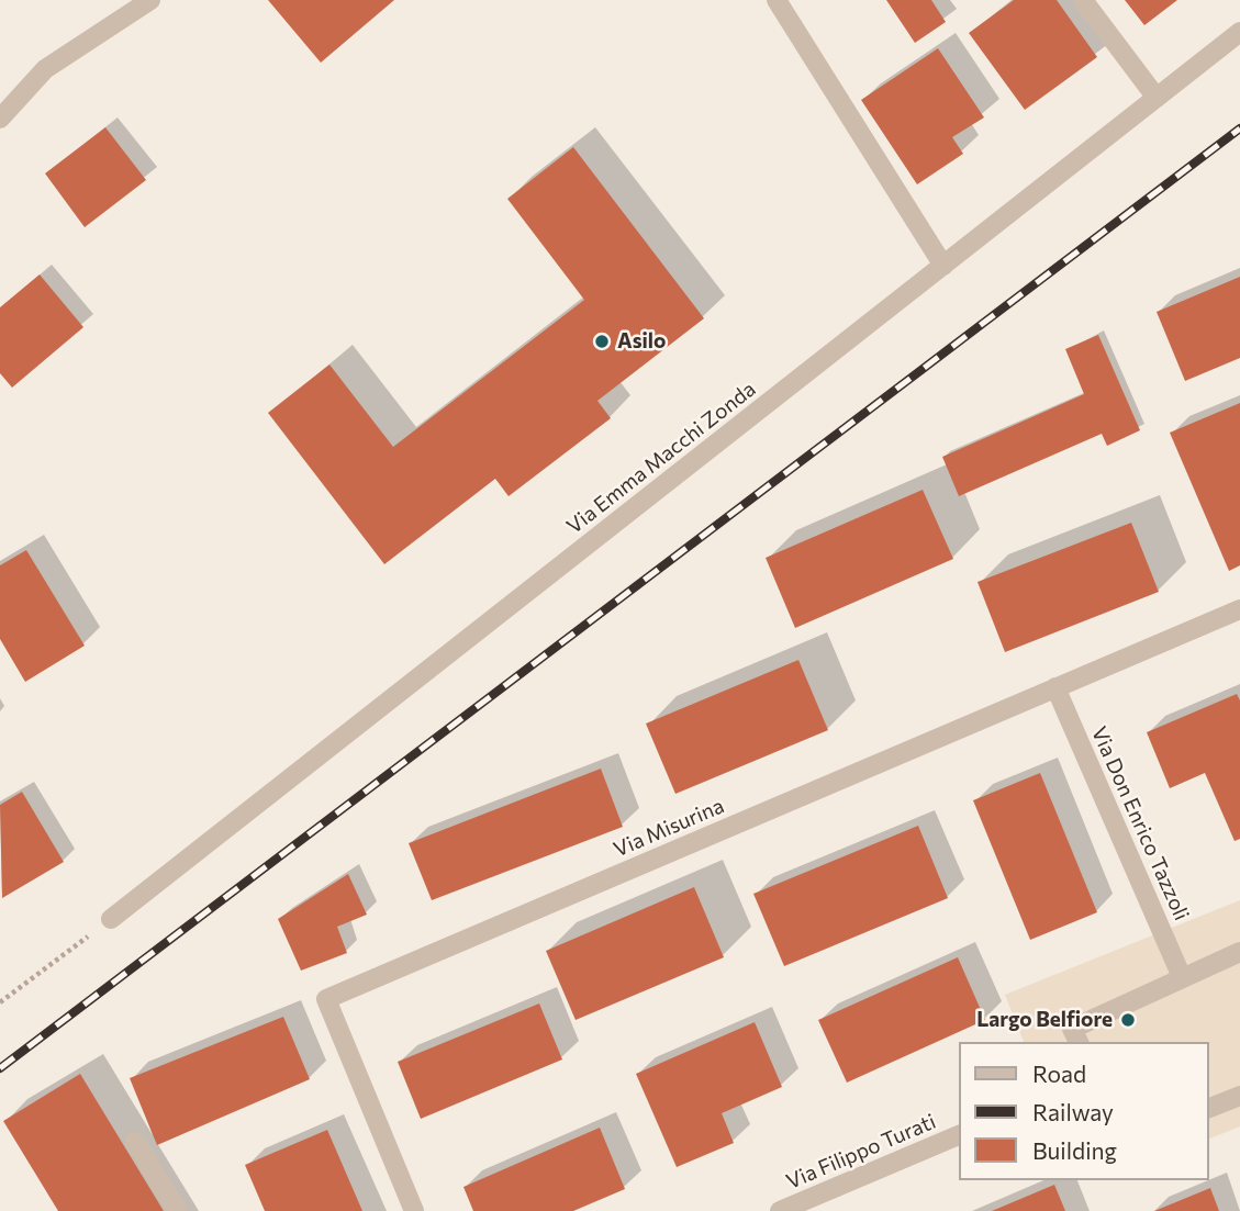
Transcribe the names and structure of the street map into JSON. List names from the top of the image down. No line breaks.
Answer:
{"streets":{"street":["Via Emma Macchi Zonda","Via Don Enrico Tazzoli","Via Misurina","Via Filippo Turati"]},"crossings":[["Via Don Enrico Tazzoli","Via Misurina"]],"places":["Asilo","Largo Belfiore"],"legend":["Road","Railway","Building"]}
